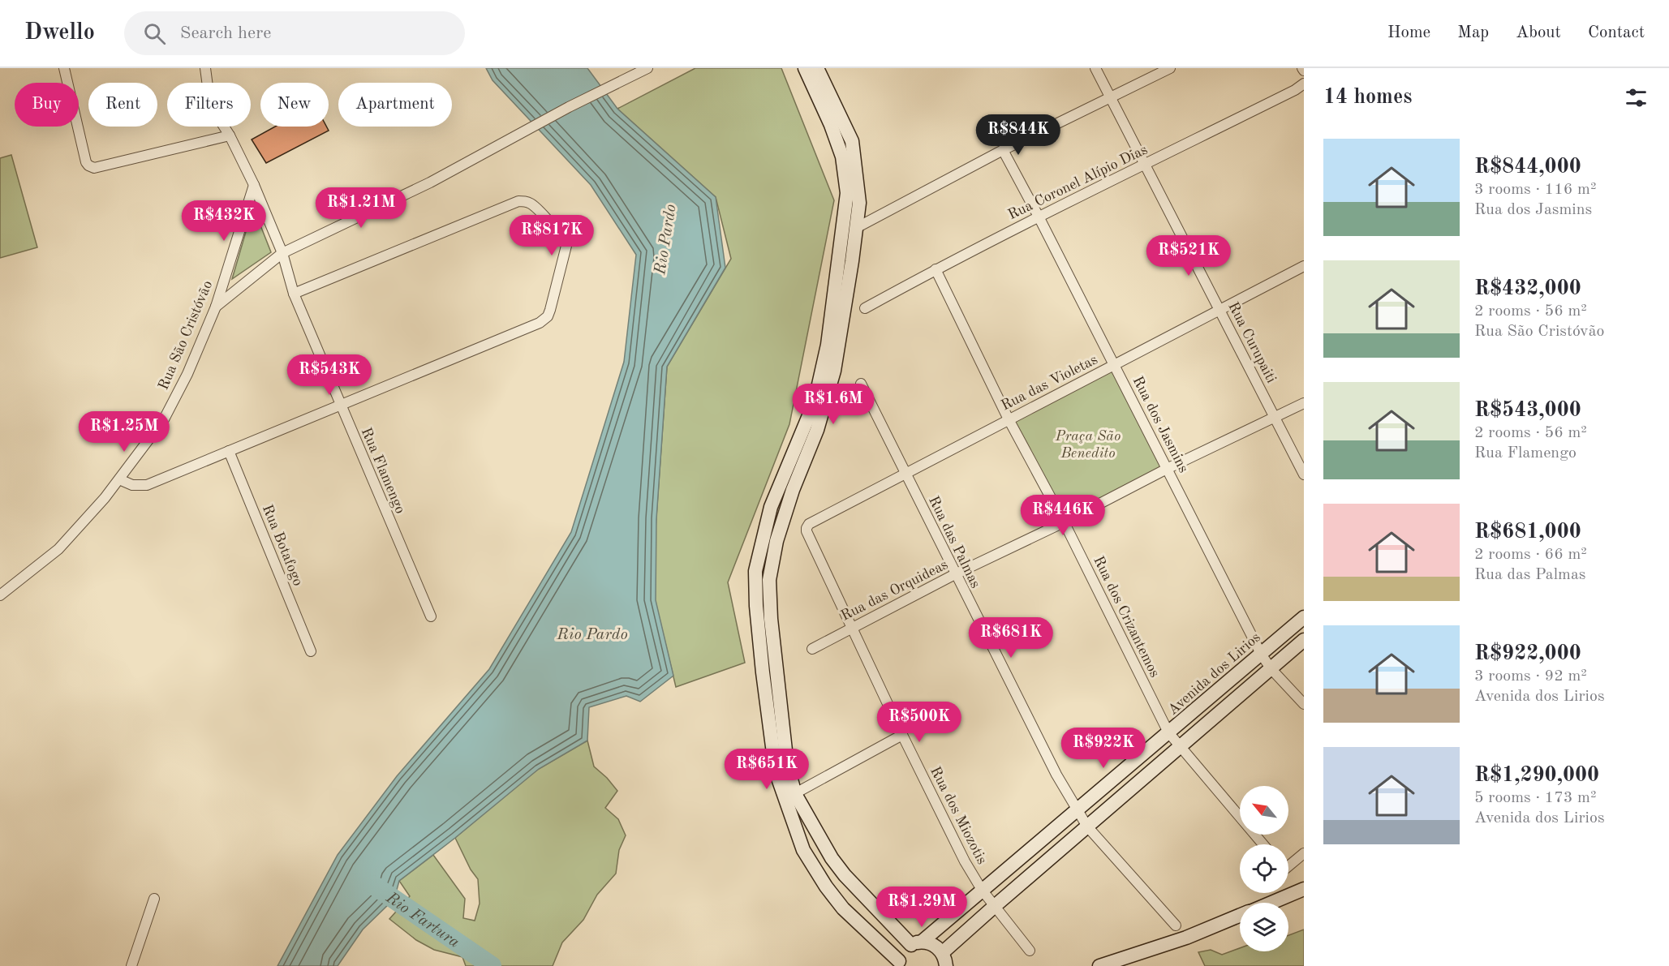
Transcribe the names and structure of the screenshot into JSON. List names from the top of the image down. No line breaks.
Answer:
{"streets":{"main road":["Avenida dos Lirios"],"street":["Rua Coronel Alípio Dias","Rua São Cristóvão","Rua Curupaiti","Rua das Violetas","Rua dos Jasmins","Rua Flamengo","Rua das Palmas","Rua Botafogo","Rua das Orquideas","Rua dos Crizantemos","Rua dos Miozotis"]},"crossings":[["Rua Coronel Alípio Dias","Rua Curupaiti"],["Rua Coronel Alípio Dias","Rua dos Jasmins"],["Rua Coronel Alípio Dias","Rua dos Crizantemos"],["Rua São Cristóvão","Rua Flamengo"],["Rua Curupaiti","Rua das Violetas"],["Rua Curupaiti","Rua das Orquideas"],["Rua das Violetas","Rua dos Jasmins"],["Rua das Violetas","Rua das Palmas"],["Rua das Violetas","Rua dos Crizantemos"],["Rua das Violetas","Rua dos Miozotis"],["Rua dos Jasmins","Rua das Orquideas"],["Rua dos Jasmins","Avenida dos Lirios"],["Rua das Palmas","Rua das Orquideas"],["Rua das Palmas","Avenida dos Lirios"],["Rua das Orquideas","Rua dos Crizantemos"],["Rua das Orquideas","Rua dos Miozotis"],["Rua dos Crizantemos","Avenida dos Lirios"],["Avenida dos Lirios","Rua dos Miozotis"]],"water":["Rio Pardo","Rio Fartura"],"parks":["Praça São Benedito"],"north":"top left","page":{"header":"Dwello","search":"Search here","nav":["Home","Map","About","Contact"],"heading":"14 homes","chip":["Buy","Rent","Filters","New","Apartment"],"price":["R$844K","R$1.21M","R$432K","R$817K","R$521K","R$543K","R$1.6M","R$1.25M","R$446K","R$681K","R$500K","R$922K","R$651K","R$1.29M"],"list":[{"name":"R$844,000","note":"3 rooms · 116 m² · Rua dos Jasmins"},{"name":"R$432,000","note":"2 rooms · 56 m² · Rua São Cristóvão"},{"name":"R$543,000","note":"2 rooms · 56 m² · Rua Flamengo"},{"name":"R$681,000","note":"2 rooms · 66 m² · Rua das Palmas"},{"name":"R$922,000","note":"3 rooms · 92 m² · Avenida dos Lirios"},{"name":"R$1,290,000","note":"5 rooms · 173 m² · Avenida dos Lirios"}]}}
